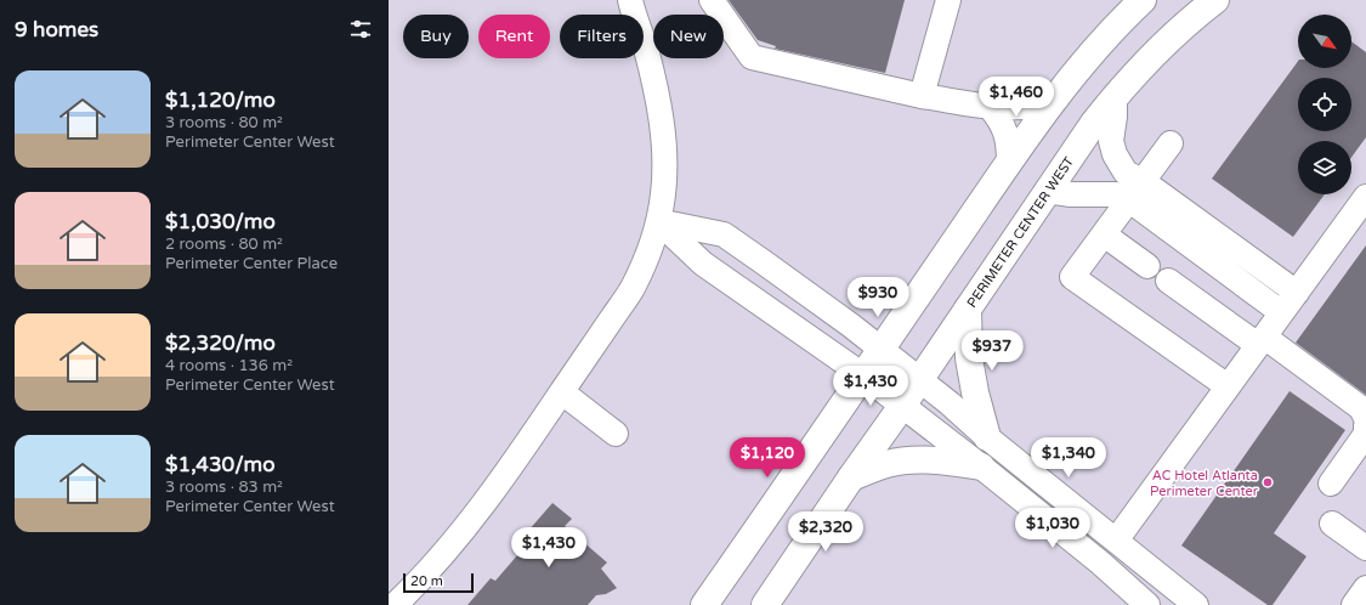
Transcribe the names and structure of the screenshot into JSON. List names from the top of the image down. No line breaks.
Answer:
{"streets":{"main road":["PERIMETER CENTER WEST"]},"places":["AC Hotel Atlanta Perimeter Center"],"scale_bar":"20 m","north":"bottom right","page":{"heading":"9 homes","chip":["Buy","Rent","Filters","New"],"list":[{"name":"$1,120/mo","note":"3 rooms · 80 m² · Perimeter Center West"},{"name":"$1,030/mo","note":"2 rooms · 80 m² · Perimeter Center Place"},{"name":"$2,320/mo","note":"4 rooms · 136 m² · Perimeter Center West"},{"name":"$1,430/mo","note":"3 rooms · 83 m² · Perimeter Center West"}],"price":["$1,460","$930","$937","$1,430","$1,120","$1,340","$1,030","$2,320","$1,430"],"scale":"20 m"}}
